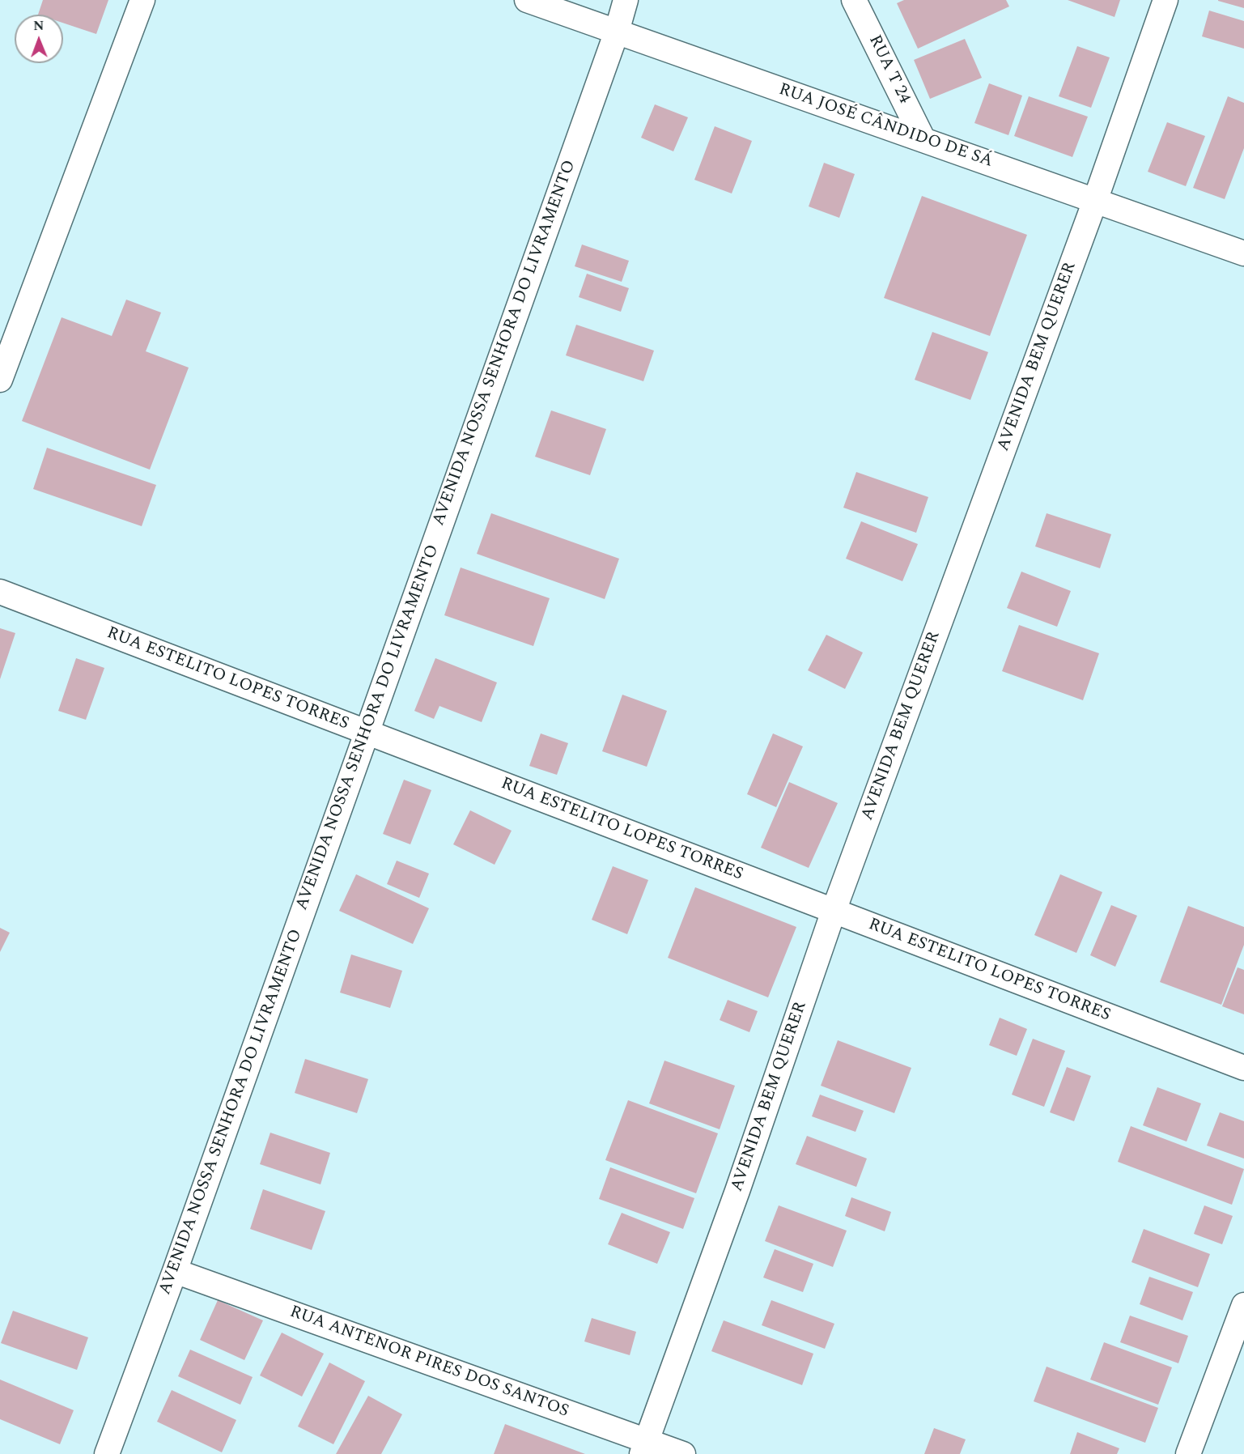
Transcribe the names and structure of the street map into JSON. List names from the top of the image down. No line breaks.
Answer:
{"streets":{"street":["RUA T 24","RUA JOSÉ CÂNDIDO DE SÁ","AVENIDA NOSSA SENHORA DO LIVRAMENTO","AVENIDA BEM QUERER","RUA ESTELITO LOPES TORRES","RUA ANTENOR PIRES DOS SANTOS"]},"crossings":[["RUA T 24","RUA JOSÉ CÂNDIDO DE SÁ"],["RUA JOSÉ CÂNDIDO DE SÁ","AVENIDA NOSSA SENHORA DO LIVRAMENTO"],["RUA JOSÉ CÂNDIDO DE SÁ","AVENIDA BEM QUERER"],["AVENIDA NOSSA SENHORA DO LIVRAMENTO","RUA ESTELITO LOPES TORRES"],["AVENIDA NOSSA SENHORA DO LIVRAMENTO","RUA ANTENOR PIRES DOS SANTOS"],["AVENIDA BEM QUERER","RUA ESTELITO LOPES TORRES"],["AVENIDA BEM QUERER","RUA ANTENOR PIRES DOS SANTOS"]],"north":"top"}
